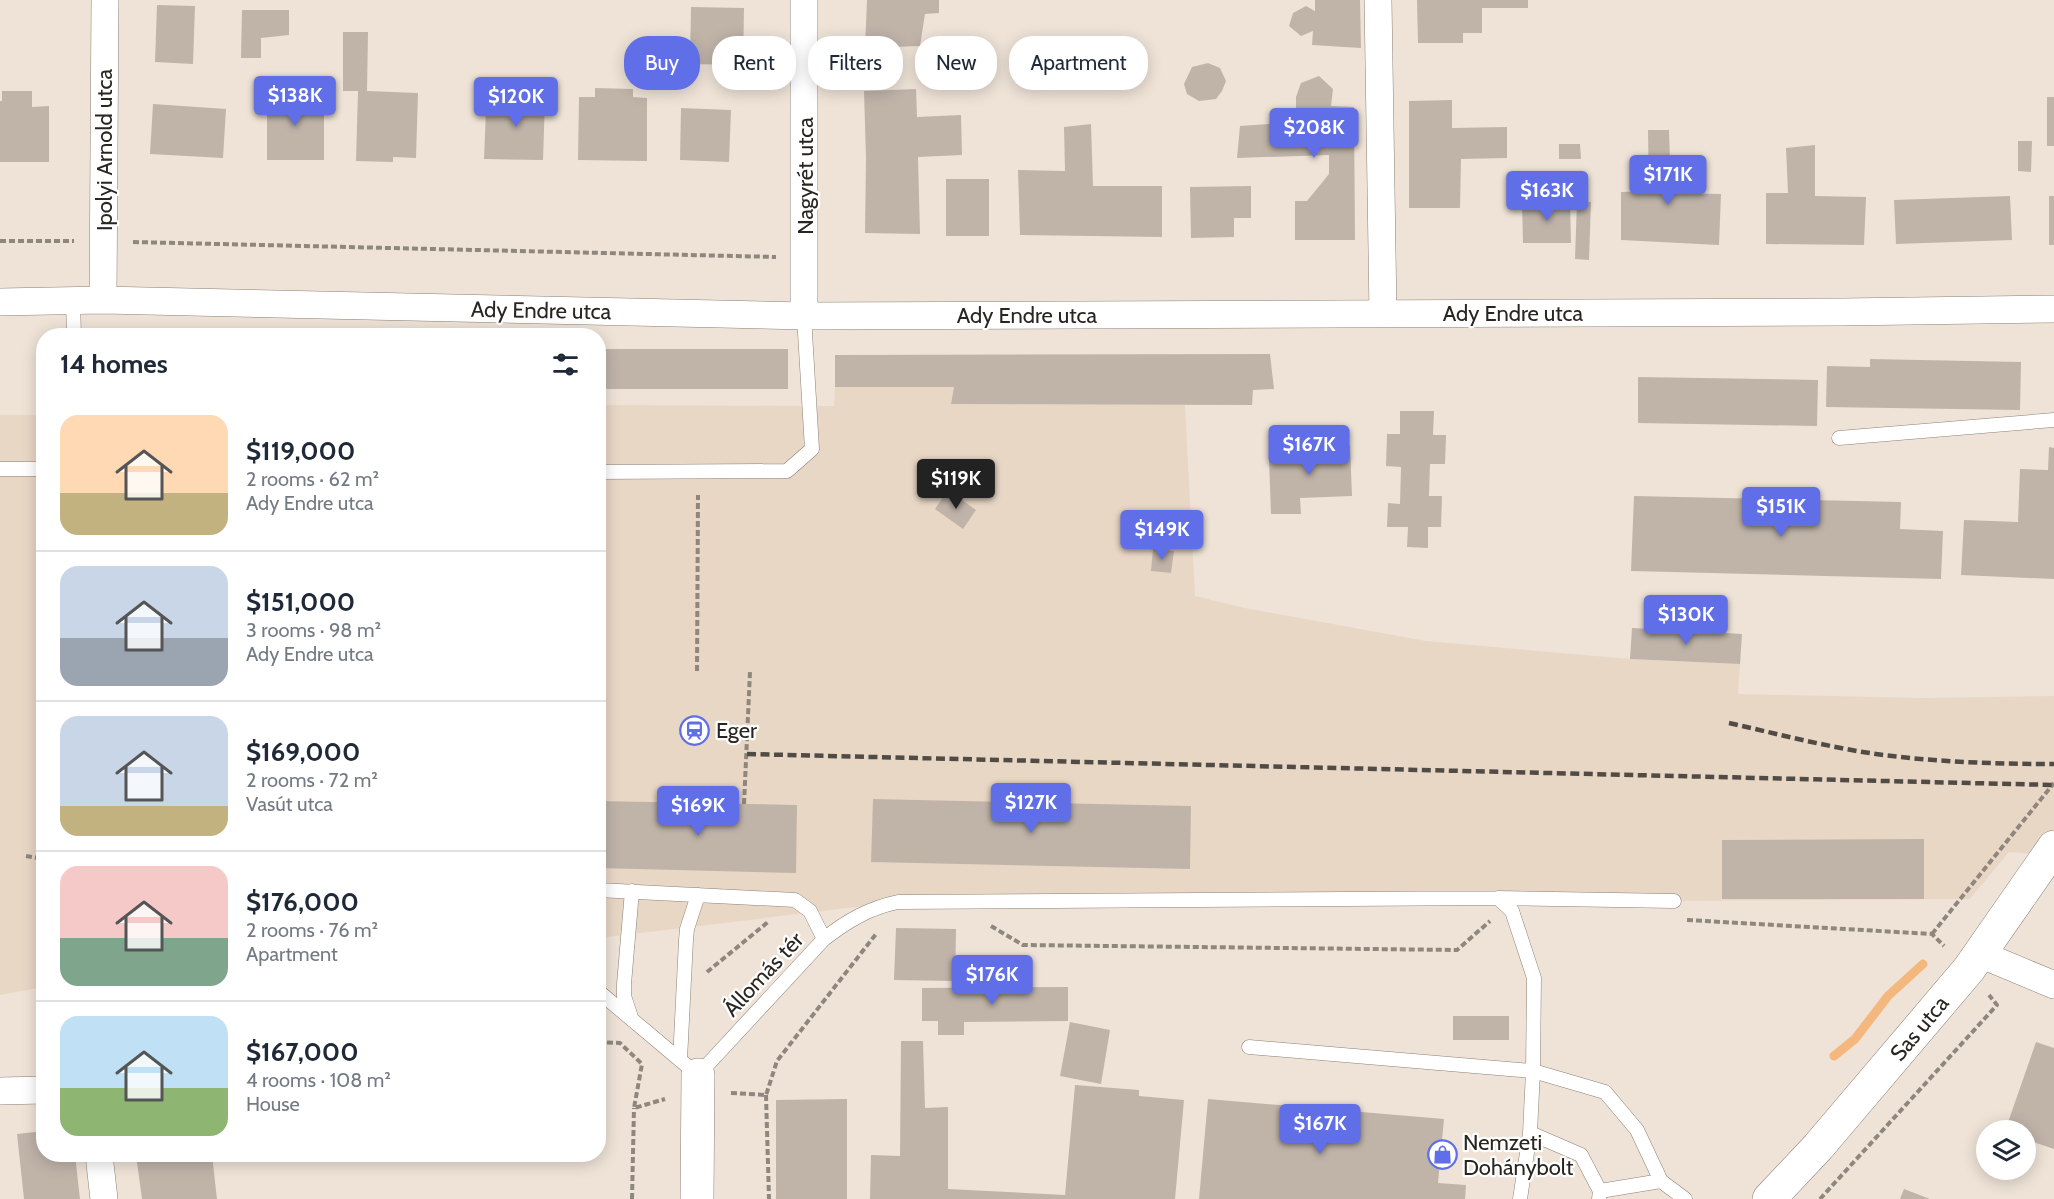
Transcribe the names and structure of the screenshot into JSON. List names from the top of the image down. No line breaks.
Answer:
{"streets":{"main road":["Sas utca"],"street":["Ipolyi Arnold utca","Nagyrét utca","Ady Endre utca"],"lane":["Állomás tér"]},"crossings":[["Ipolyi Arnold utca","Ady Endre utca"],["Nagyrét utca","Ady Endre utca"]],"places":{"station":["Eger"],"shop":["Nemzeti Dohánybolt"]},"page":{"chip":["Buy","Rent","Filters","New","Apartment"],"price":["$138K","$120K","$208K","$171K","$163K","$167K","$119K","$151K","$149K","$130K","$127K","$169K","$176K","$167K"],"heading":"14 homes","list":[{"name":"$119,000","note":"2 rooms · 62 m² · Ady Endre utca"},{"name":"$151,000","note":"3 rooms · 98 m² · Ady Endre utca"},{"name":"$169,000","note":"2 rooms · 72 m² · Vasút utca"},{"name":"$176,000","note":"2 rooms · 76 m² · Apartment"},{"name":"$167,000","note":"4 rooms · 108 m² · House"}]}}
